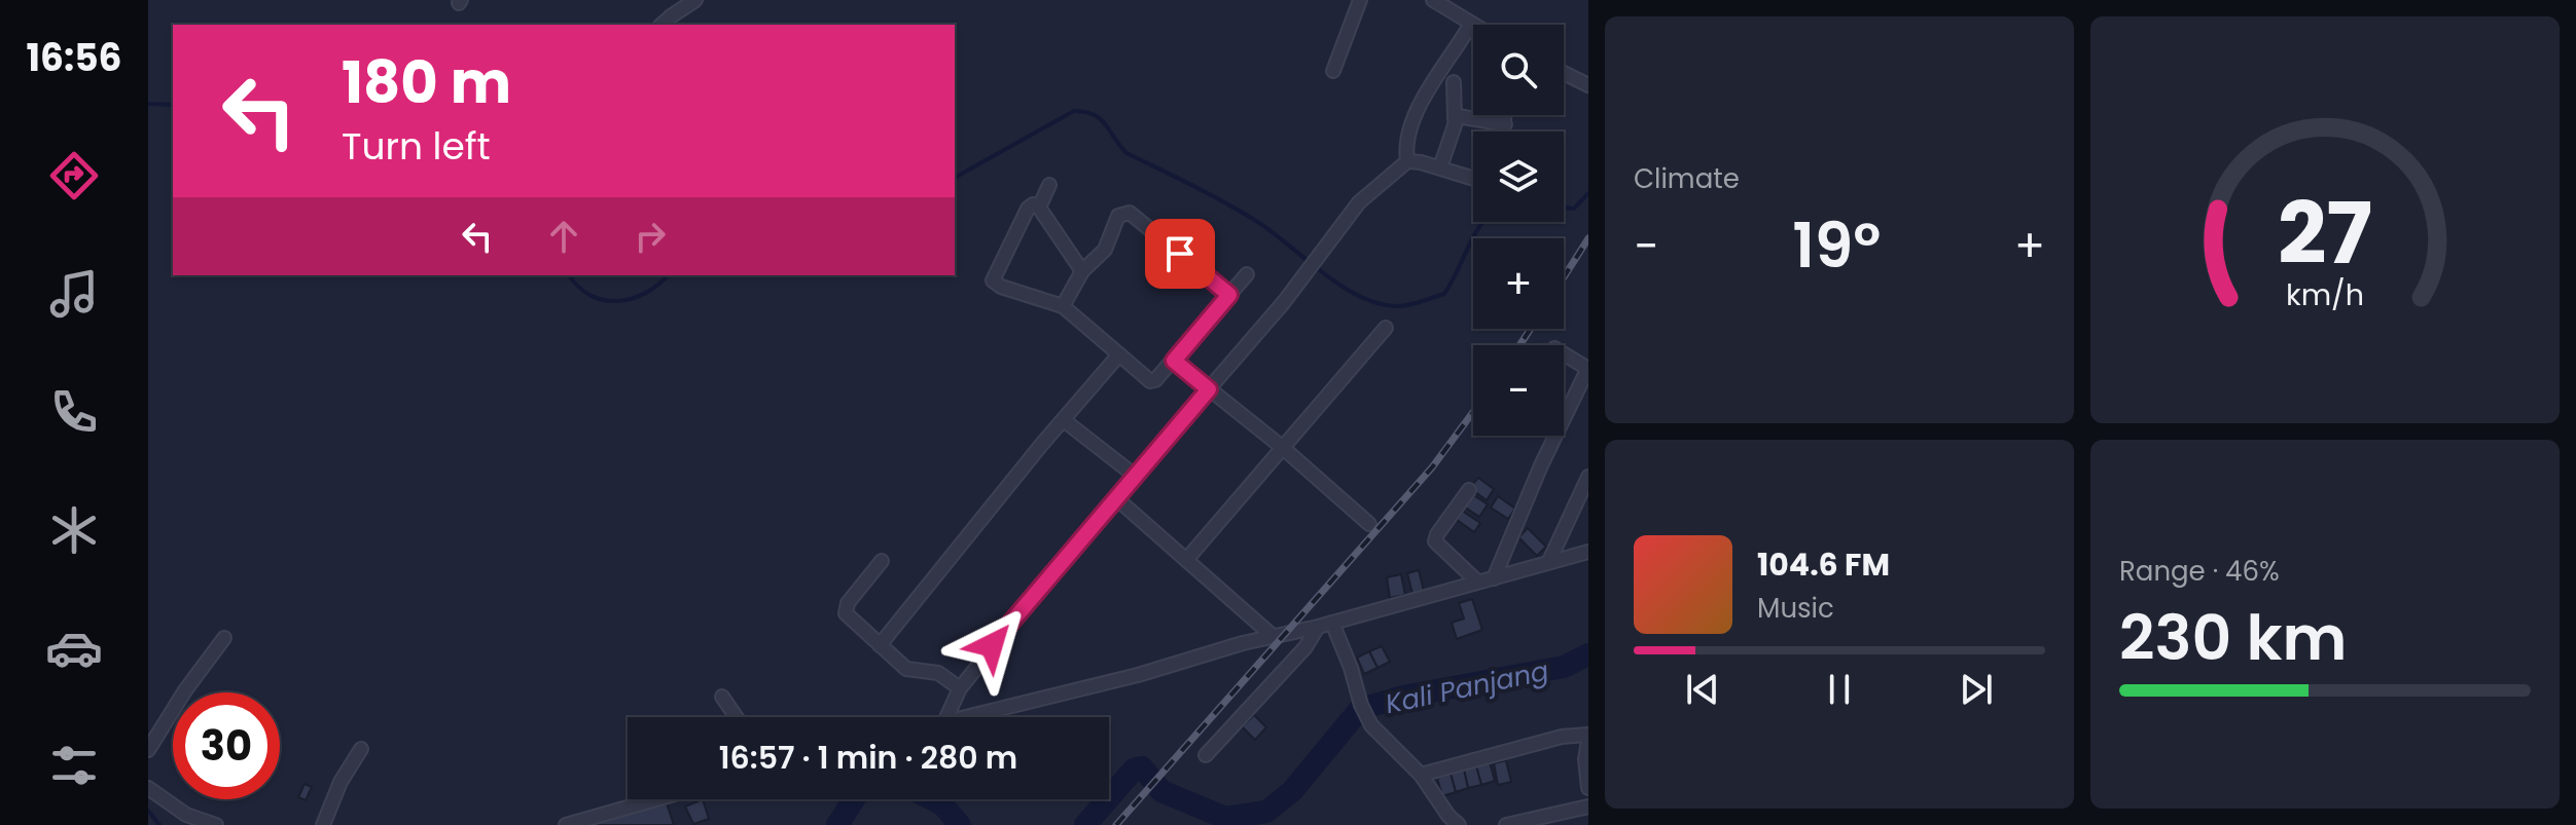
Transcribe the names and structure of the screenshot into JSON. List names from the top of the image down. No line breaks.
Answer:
{"water":["Kali Panjang"],"page":{"tabs":"16:56","tile":["Climate",["Range · 46%","230 km"]],"map_buttons":["+","−"],"turn":["180 m","Turn left"],"heat":["−","19°","+"],"song":["104.6 FM","Music"],"limit":"30","trip":"16:57 · 1 min · 280 m","gauge":["27","km/h"]}}
